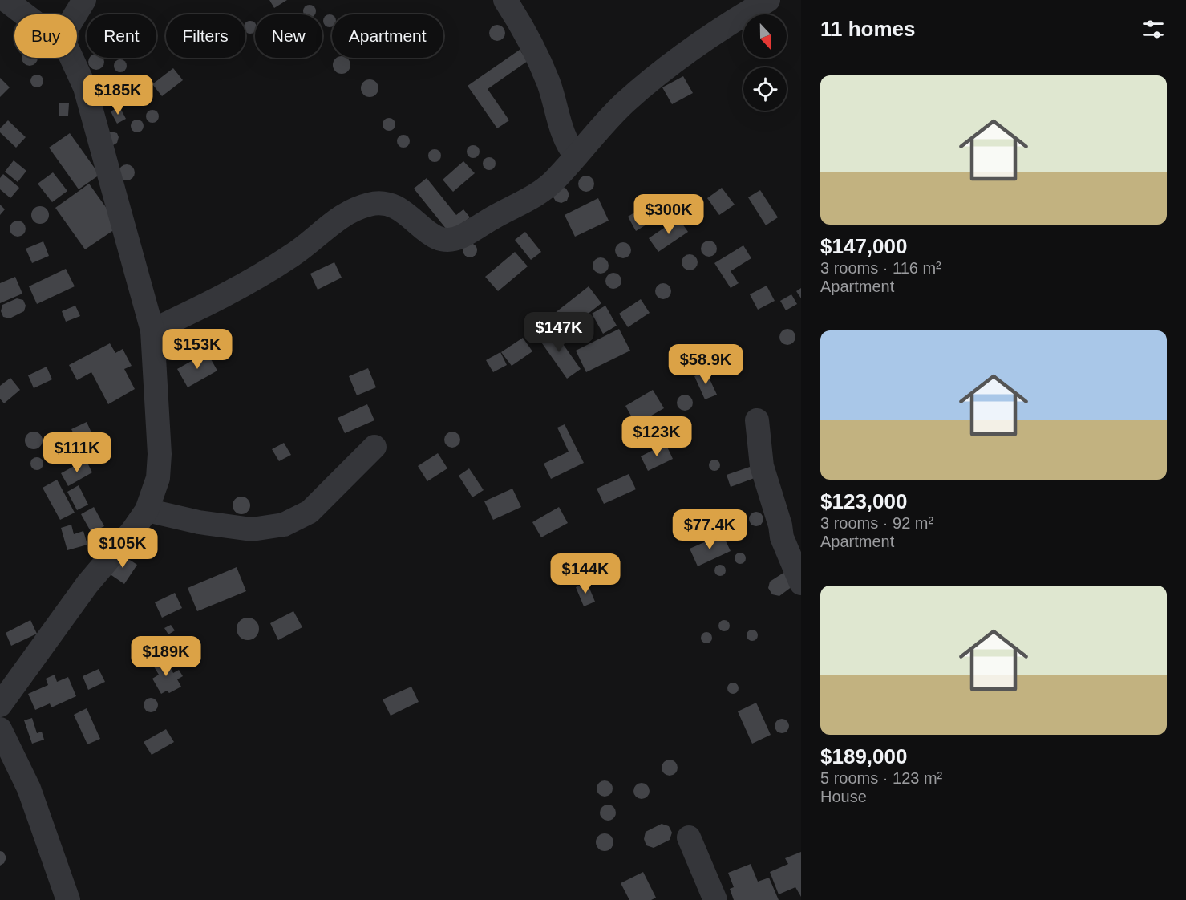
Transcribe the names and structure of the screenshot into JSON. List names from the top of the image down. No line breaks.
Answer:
{"north":"bottom","page":{"heading":"11 homes","chip":["Buy","Rent","Filters","New","Apartment"],"list":[{"name":"$147,000","note":"3 rooms · 116 m² · Apartment"},{"name":"$123,000","note":"3 rooms · 92 m² · Apartment"},{"name":"$189,000","note":"5 rooms · 123 m² · House"}],"price":["$185K","$300K","$147K","$153K","$58.9K","$123K","$111K","$77.4K","$105K","$144K","$189K"]}}
